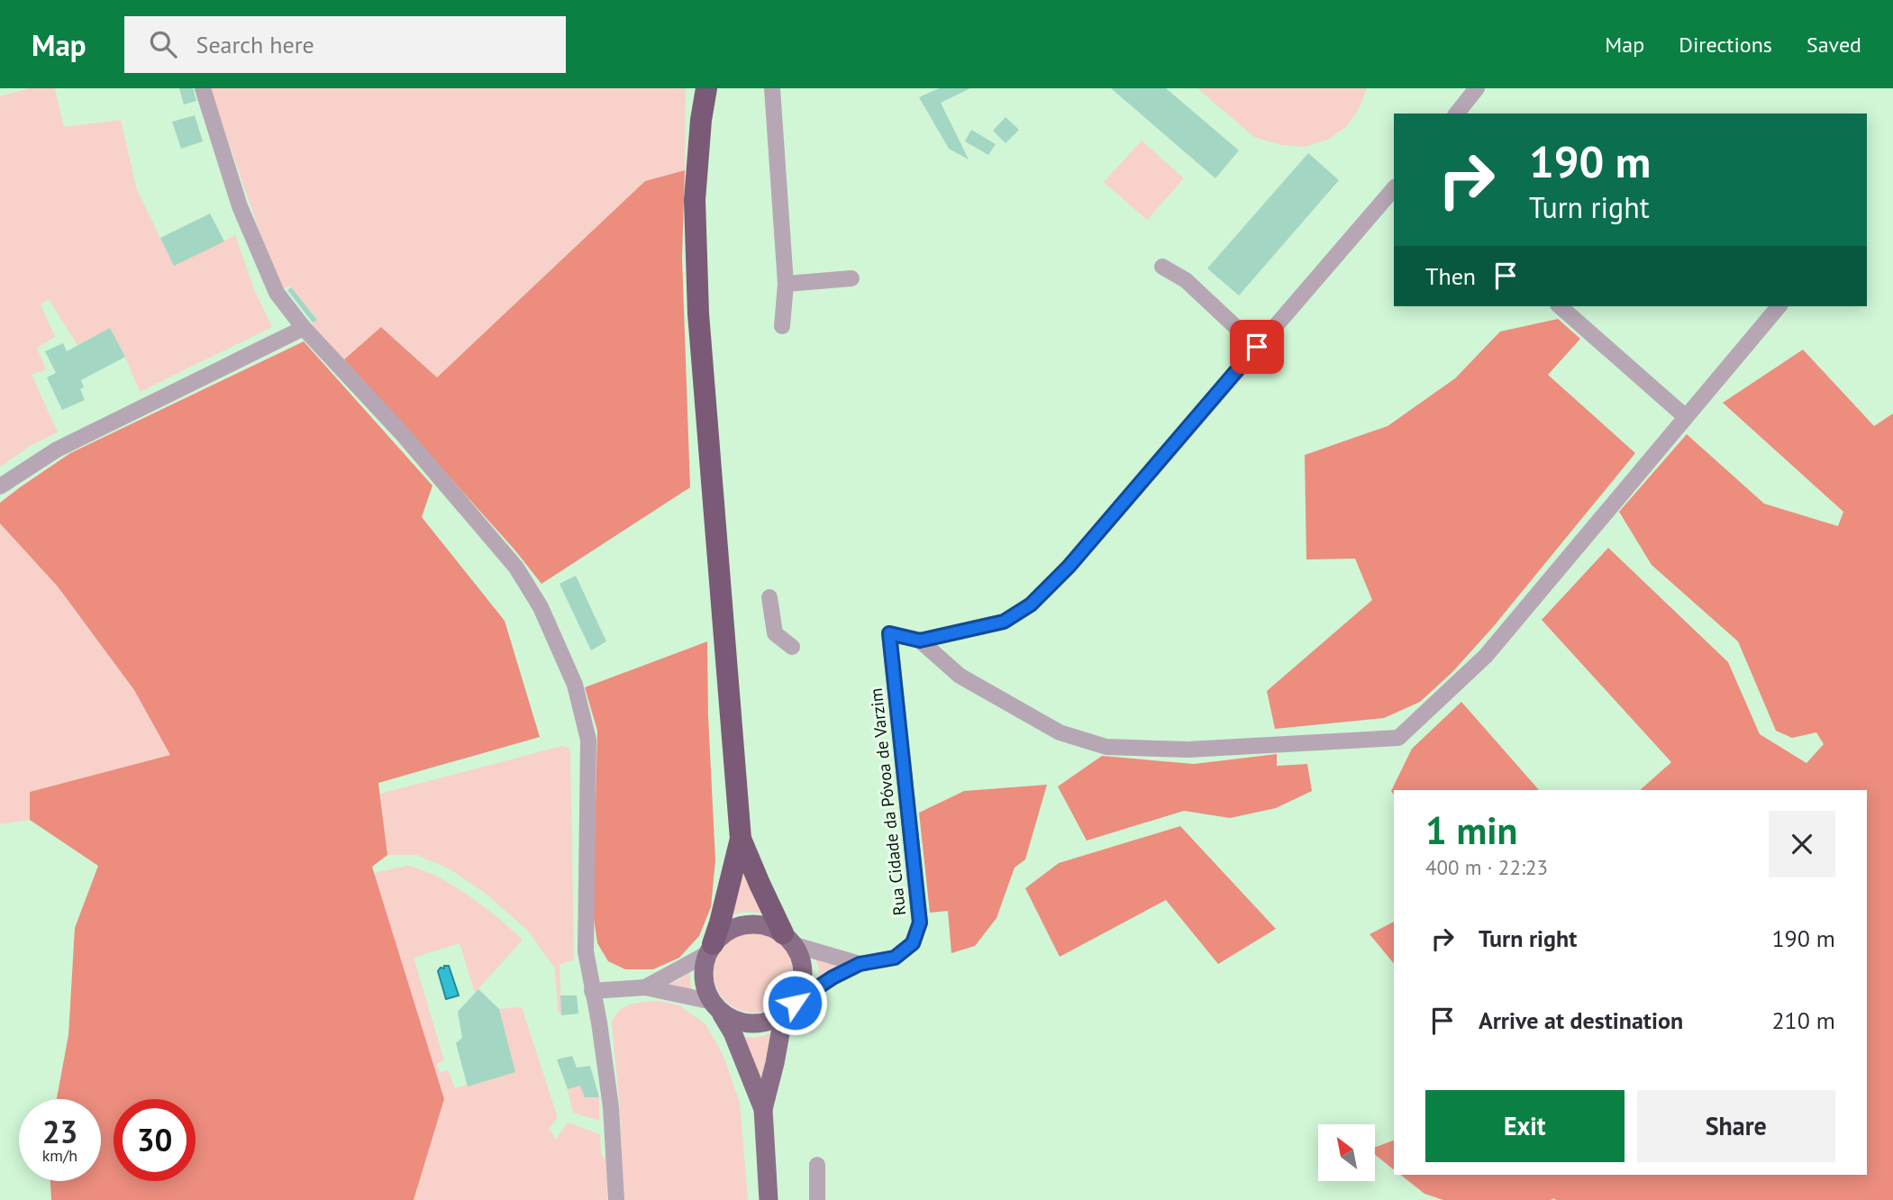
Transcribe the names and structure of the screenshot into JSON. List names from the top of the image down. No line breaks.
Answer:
{"streets":{"street":["Rua Cidade da Póvoa de Varzim"]},"north":"top left","page":{"header":"Map","search":"Search here","nav":["Map","Directions","Saved"],"turn":["190 m","Turn right"],"then":"Then","heading":["1 min","400 m · 22:23"],"list":[{"name":"Turn right","value":"190 m"},{"name":"Arrive at destination","value":"210 m"}],"buttons":["Exit","Share"],"speed":"23 km/h","limit":"30"}}
